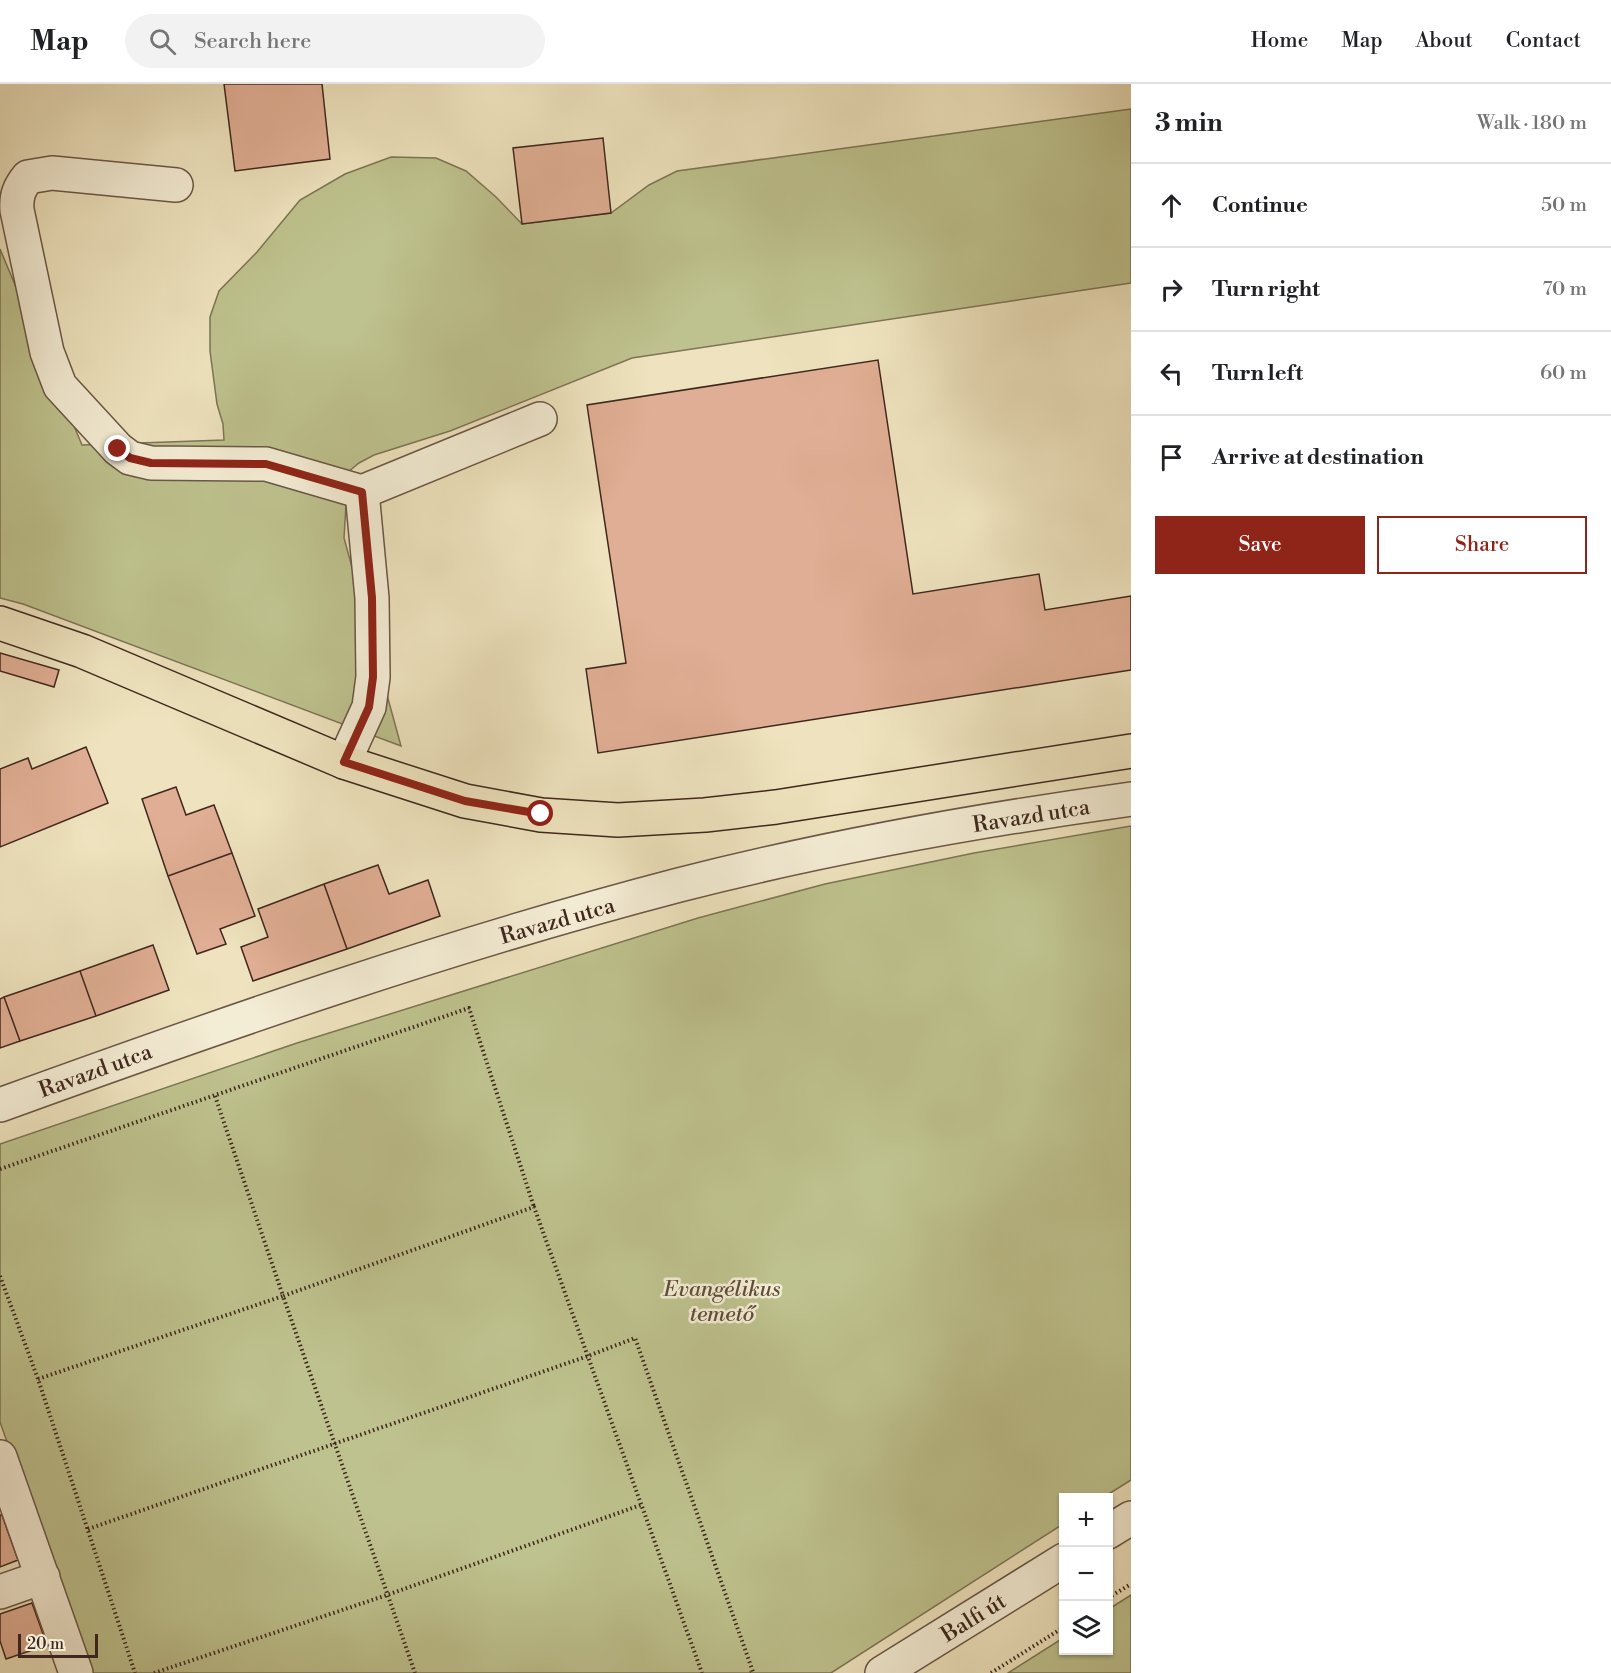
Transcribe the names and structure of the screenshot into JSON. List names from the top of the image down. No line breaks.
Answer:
{"streets":{"street":["Ravazd utca","Balfi út"]},"parks":["Evangélikus temető"],"scale_bar":"20 m","page":{"header":"Map","search":"Search here","nav":["Home","Map","About","Contact"],"heading":["3 min","Walk · 180 m"],"list":[["Continue","50 m"],["Turn right","70 m"],["Turn left","60 m"],"Arrive at destination"],"buttons":["Save","Share"],"map_buttons":["+","−"],"scale":"20 m"}}
